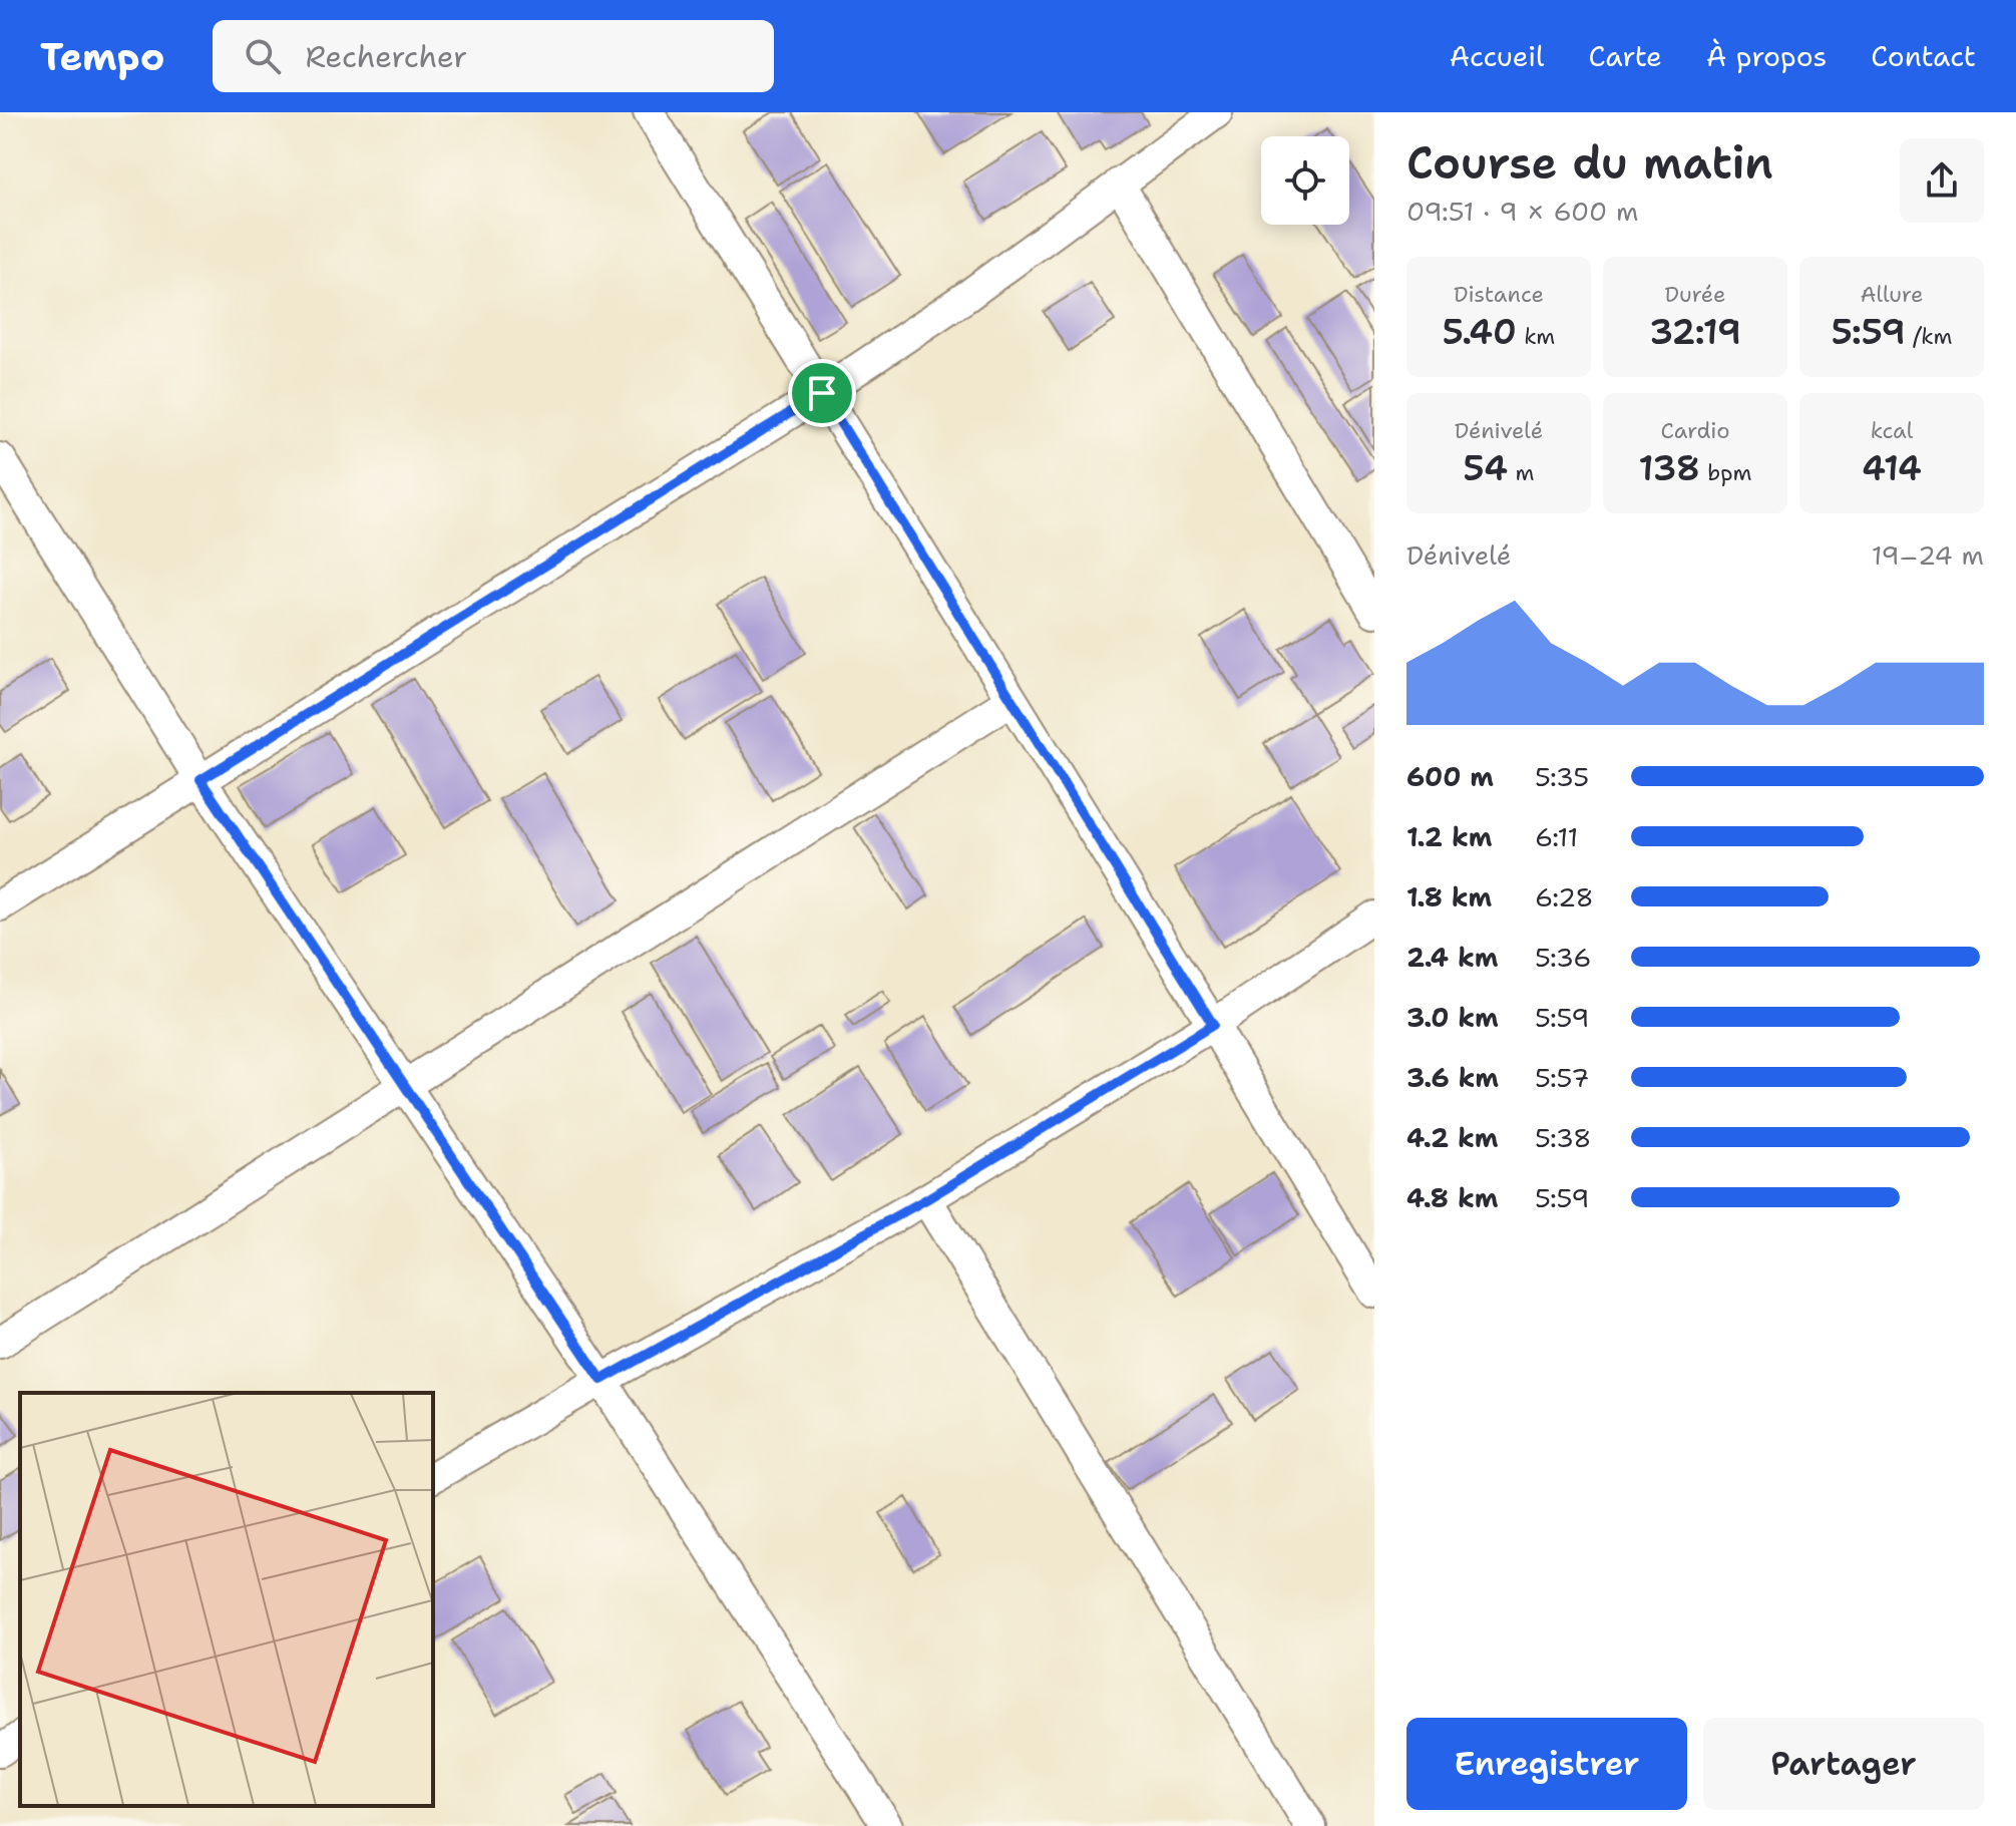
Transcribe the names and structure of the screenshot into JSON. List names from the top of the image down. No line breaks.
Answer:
{"page":{"header":"Tempo","search":"Rechercher","nav":["Accueil","Carte","À propos","Contact"],"heading":["Course du matin","09:51 · 9 × 600 m"],"stats":[["Distance","5.40 km"],["Durée","32:19"],["Allure","5:59 /km"],["Dénivelé","54 m"],["Cardio","138 bpm"],["kcal","414"]],"chart":["Dénivelé","19–24 m"],"list":[{"name":"600 m","note":"5:35"},{"name":"1.2 km","note":"6:11"},{"name":"1.8 km","note":"6:28"},{"name":"2.4 km","note":"5:36"},{"name":"3.0 km","note":"5:59"},{"name":"3.6 km","note":"5:57"},{"name":"4.2 km","note":"5:38"},{"name":"4.8 km","note":"5:59"}],"buttons":["Enregistrer","Partager"]}}
